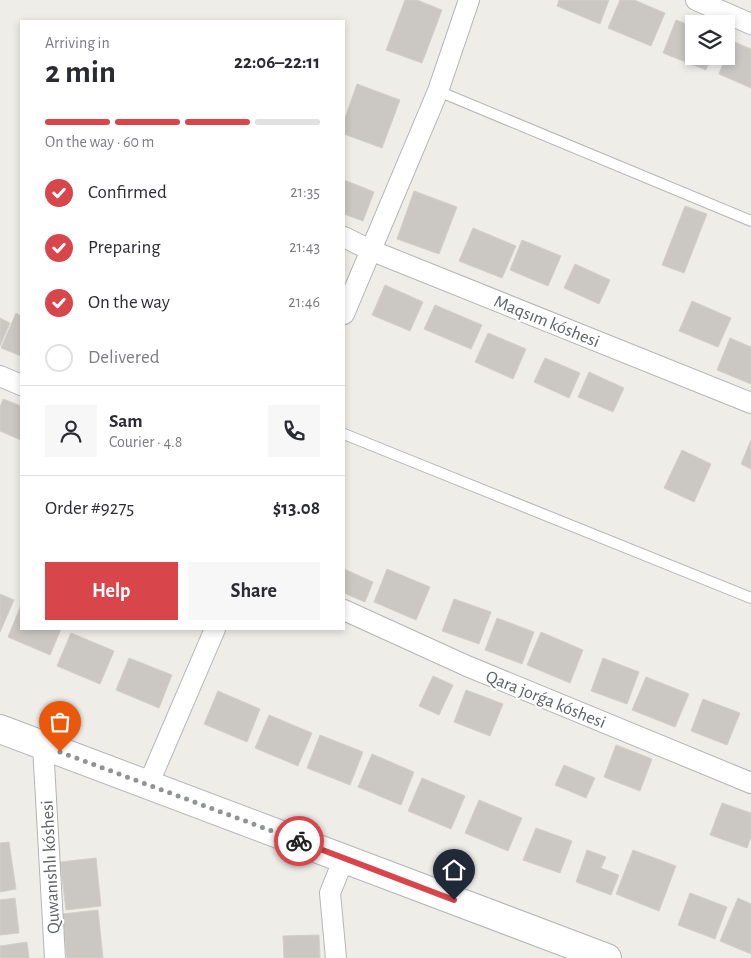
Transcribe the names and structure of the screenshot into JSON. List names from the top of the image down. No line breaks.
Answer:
{"streets":{"street":["Maqsım kóshesi","Qara jorǵa kóshesi","Quwanıshlı kóshesi"]},"page":{"heading":["2 min","Arriving in","22:06–22:11"],"panel":["Sam","Courier · 4.8","Order #9275","$13.08"],"bar":"On the way · 60 m","list":[["Confirmed","21:35"],["Preparing","21:43"],["On the way","21:46"],"Delivered"],"buttons":["Help","Share"]}}
